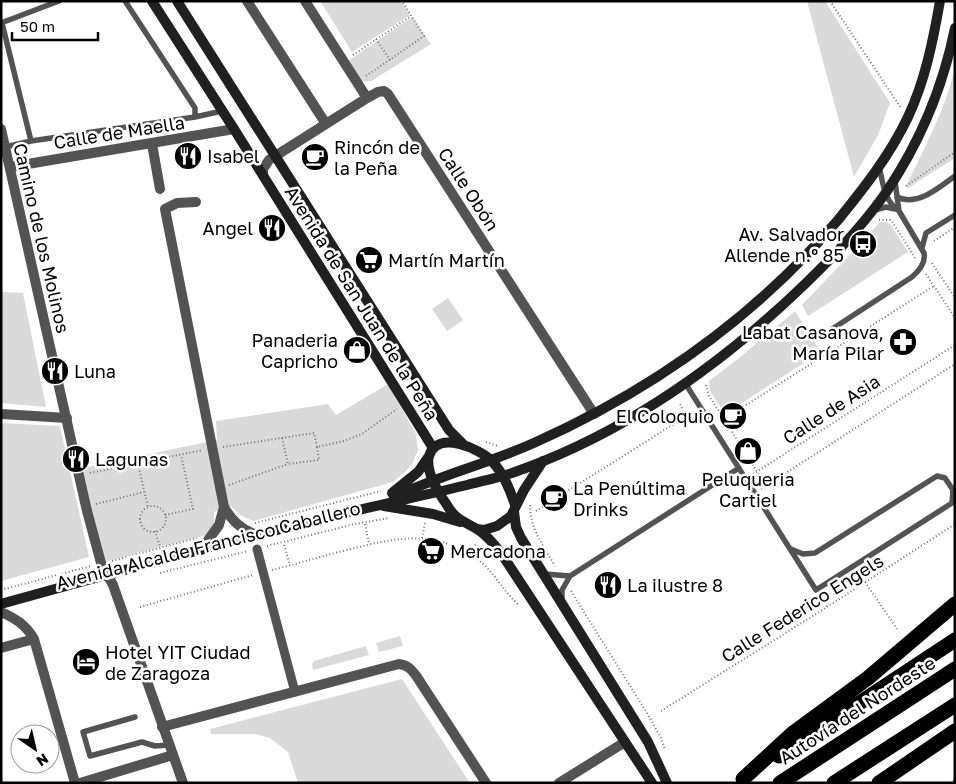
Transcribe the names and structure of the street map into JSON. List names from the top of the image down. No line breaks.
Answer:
{"streets":{"highway":["Autovía del Nordeste"],"main road":["Avenida de San Juan de la Peña","Avenida Alcalde Francisco Caballero"],"street":["Calle de Maella","Calle Obón","Camino de los Molinos"],"path":["Calle de Asia","Calle Federico Engels"]},"crossings":[["Calle de Maella","Camino de los Molinos"],["Calle de Maella","Avenida de San Juan de la Peña"],["Calle Obón","Avenida de San Juan de la Peña"],["Calle Obón","Avenida Alcalde Francisco Caballero"],["Camino de los Molinos","Avenida Alcalde Francisco Caballero"],["Avenida de San Juan de la Peña","Avenida Alcalde Francisco Caballero"]],"places":{"restaurant":["Isabel","Angel","Luna","Lagunas","La ilustre 8"],"cafe":["Rincón de la Peña","El Coloquio","La Penúltima Drinks"],"bus stop":["Av. Salvador Allende n.º 85"],"supermarket":["Martín Martín","Mercadona"],"pharmacy":["Labat Casanova, María Pilar"],"shop":["Panaderia Capricho","Peluqueria Cartiel"],"hotel":["Hotel YIT Ciudad de Zaragoza"]},"scale_bar":"50 m","north":"bottom right"}
